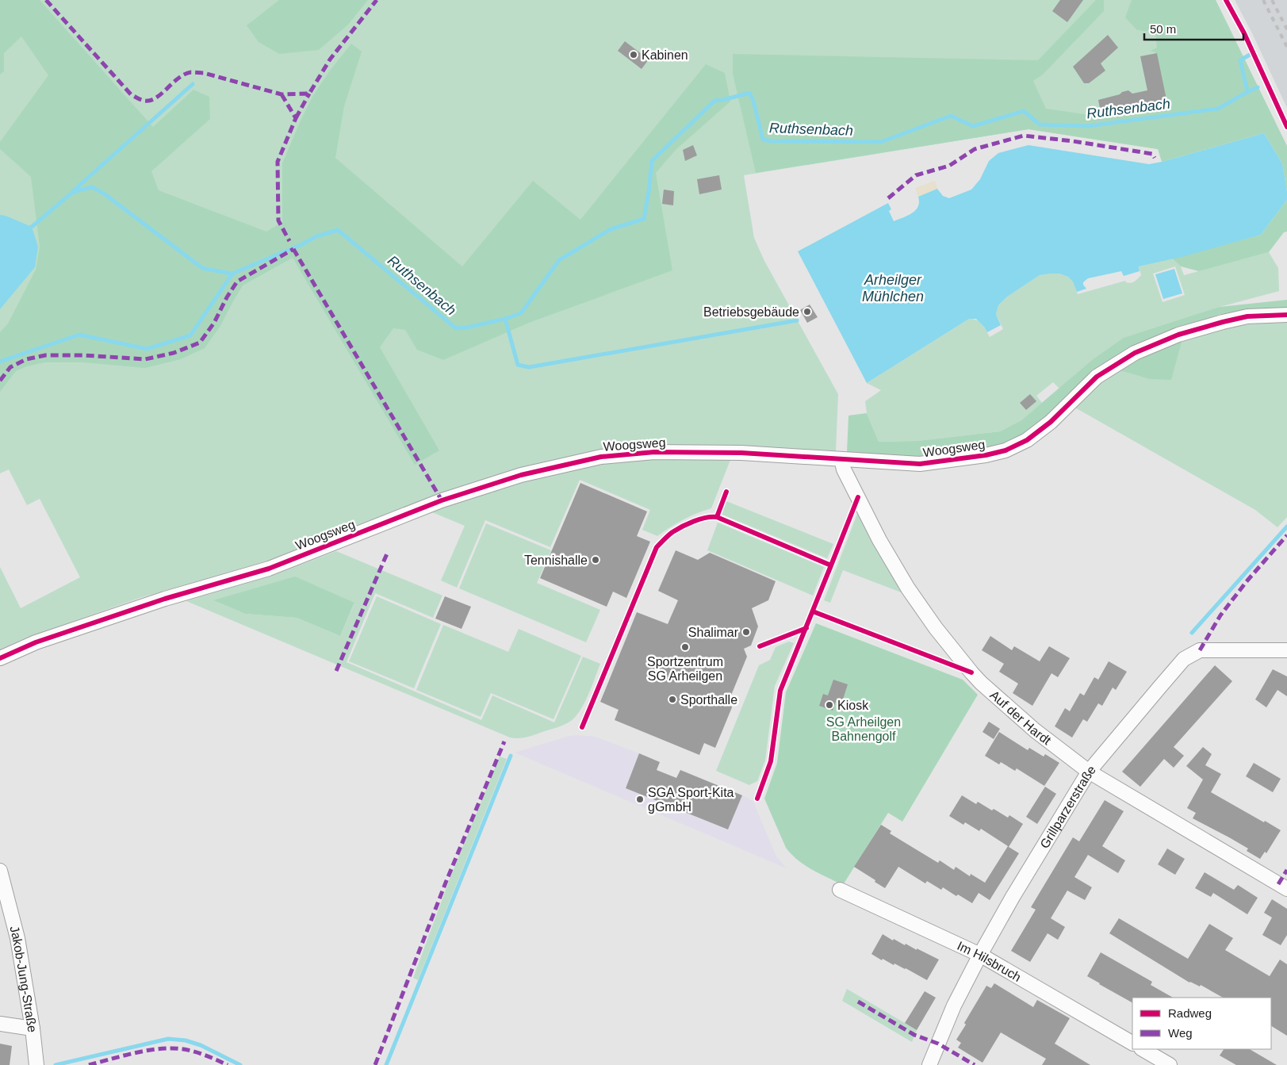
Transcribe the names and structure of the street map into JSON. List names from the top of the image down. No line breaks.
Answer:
{"streets":{"street":["Woogsweg","Auf der Hardt","Grillparzerstraße","Im Hilsbruch","Jakob-Jung-Straße"]},"crossings":[["Woogsweg","Auf der Hardt"],["Auf der Hardt","Grillparzerstraße"],["Grillparzerstraße","Im Hilsbruch"]],"water":["Ruthsenbach","Arheilger Mühlchen"],"parks":["SG Arheilgen Bahnengolf"],"places":["Kabinen","Betriebsgebäude","Tennishalle","Shalimar","Sportzentrum SG Arheilgen","Sporthalle","Kiosk","SGA Sport-Kita gGmbH"],"legend":["Radweg","Weg"],"scale_bar":"50 m"}
